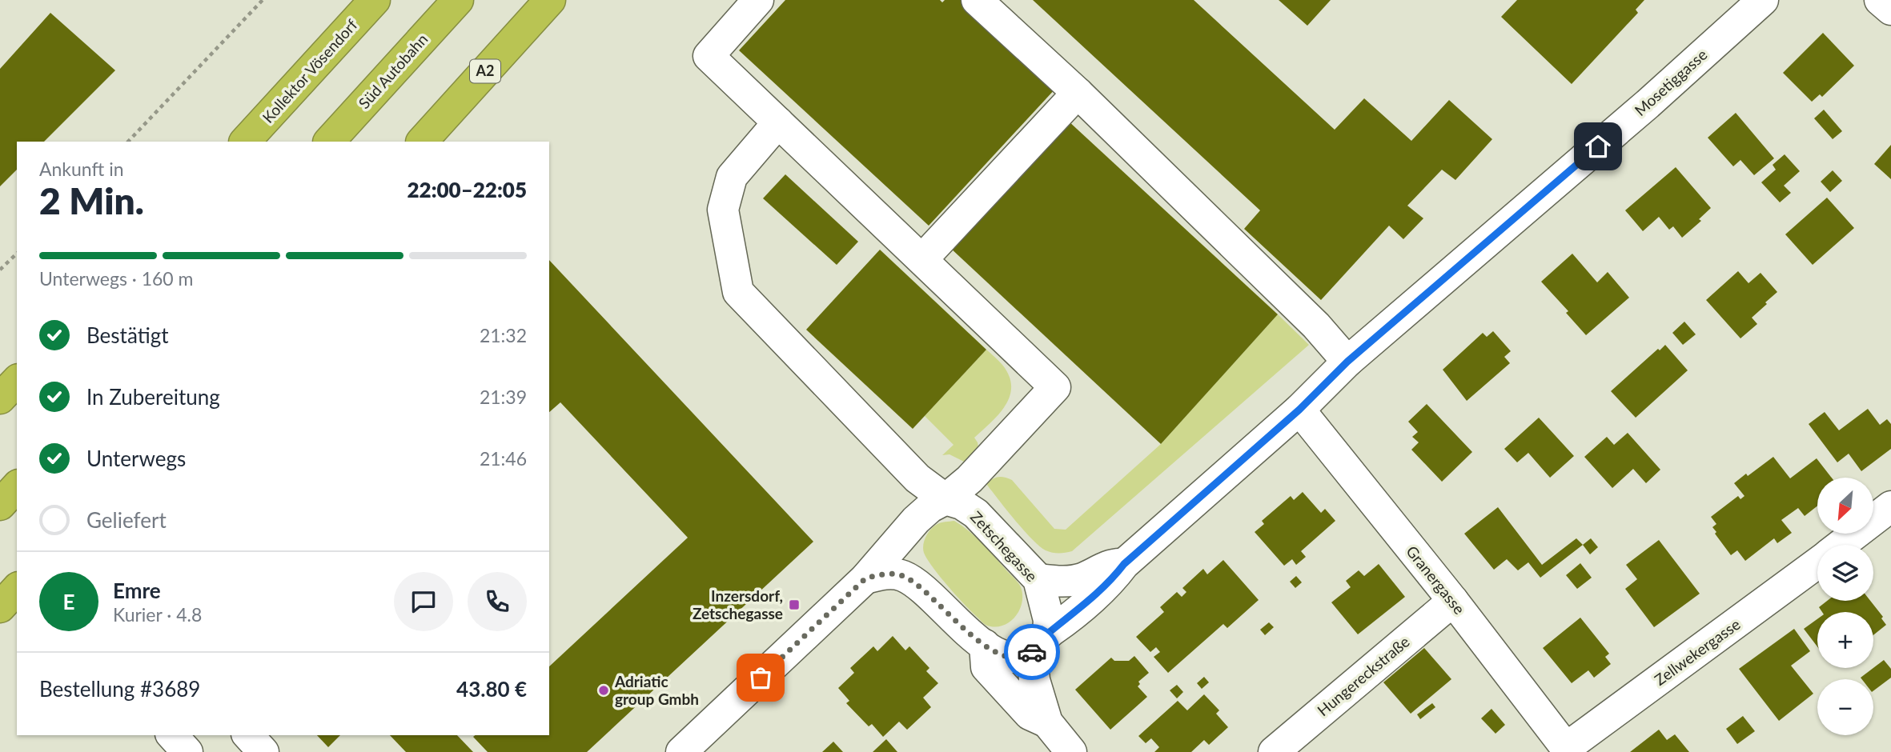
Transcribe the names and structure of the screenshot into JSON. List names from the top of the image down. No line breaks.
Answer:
{"streets":{"highway":["Kollektor Vösendorf","Süd Autobahn","A2"],"street":["Mosetiggasse","Zetschegasse","Granergasse","Zellwekergasse","Hungereckstraße"]},"crossings":[["Mosetiggasse","Zetschegasse"],["Mosetiggasse","Granergasse"],["Granergasse","Zellwekergasse"],["Granergasse","Hungereckstraße"]],"places":{"transit":["Inzersdorf, Zetschegasse"],"other":["Adriatic group Gmbh"]},"north":"bottom left","page":{"heading":["2 Min.","Ankunft in","22:00–22:05"],"panel":["Emre","Kurier · 4.8","Bestellung #3689","43.80 €"],"bar":"Unterwegs · 160 m","list":[["Bestätigt","21:32"],["In Zubereitung","21:39"],["Unterwegs","21:46"],"Geliefert"],"map_buttons":["+","−"],"round":"E"}}
